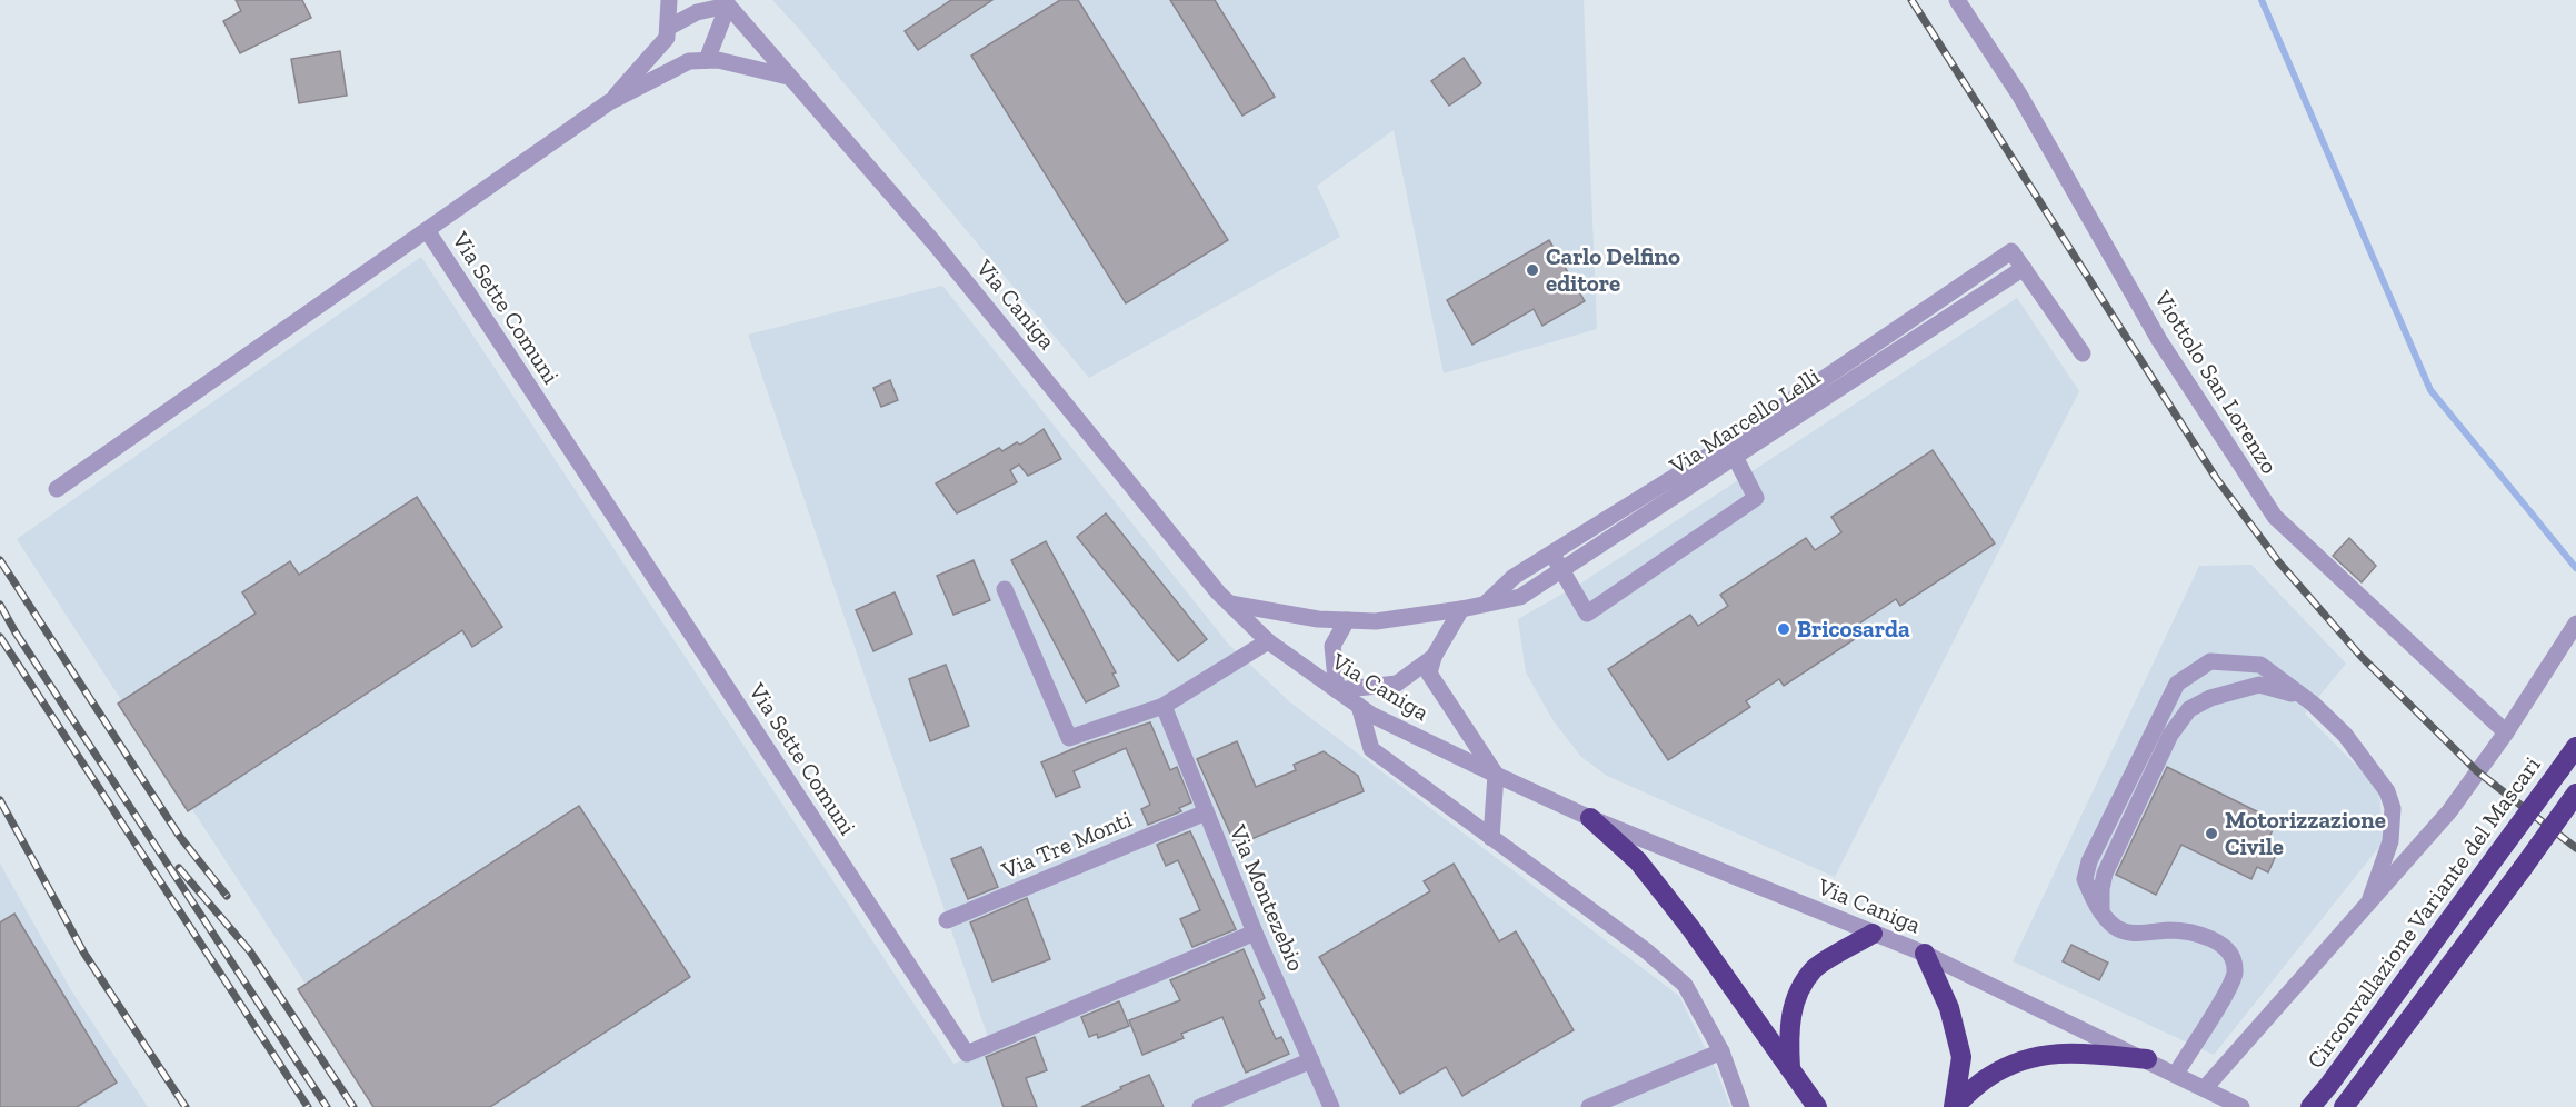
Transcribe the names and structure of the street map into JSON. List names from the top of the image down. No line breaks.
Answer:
{"streets":{"highway":["Circonvallazione Variante del Mascari"],"street":["Via Caniga","Via Sette Comuni","Viottolo San Lorenzo","Via Marcello Lelli","Via Tre Monti","Via Montezebio"]},"crossings":[["Via Caniga","Via Sette Comuni"],["Via Caniga","Via Marcello Lelli"],["Via Sette Comuni","Via Montezebio"],["Via Tre Monti","Via Montezebio"]],"places":["Carlo Delfino editore","Bricosarda","Motorizzazione Civile"]}
